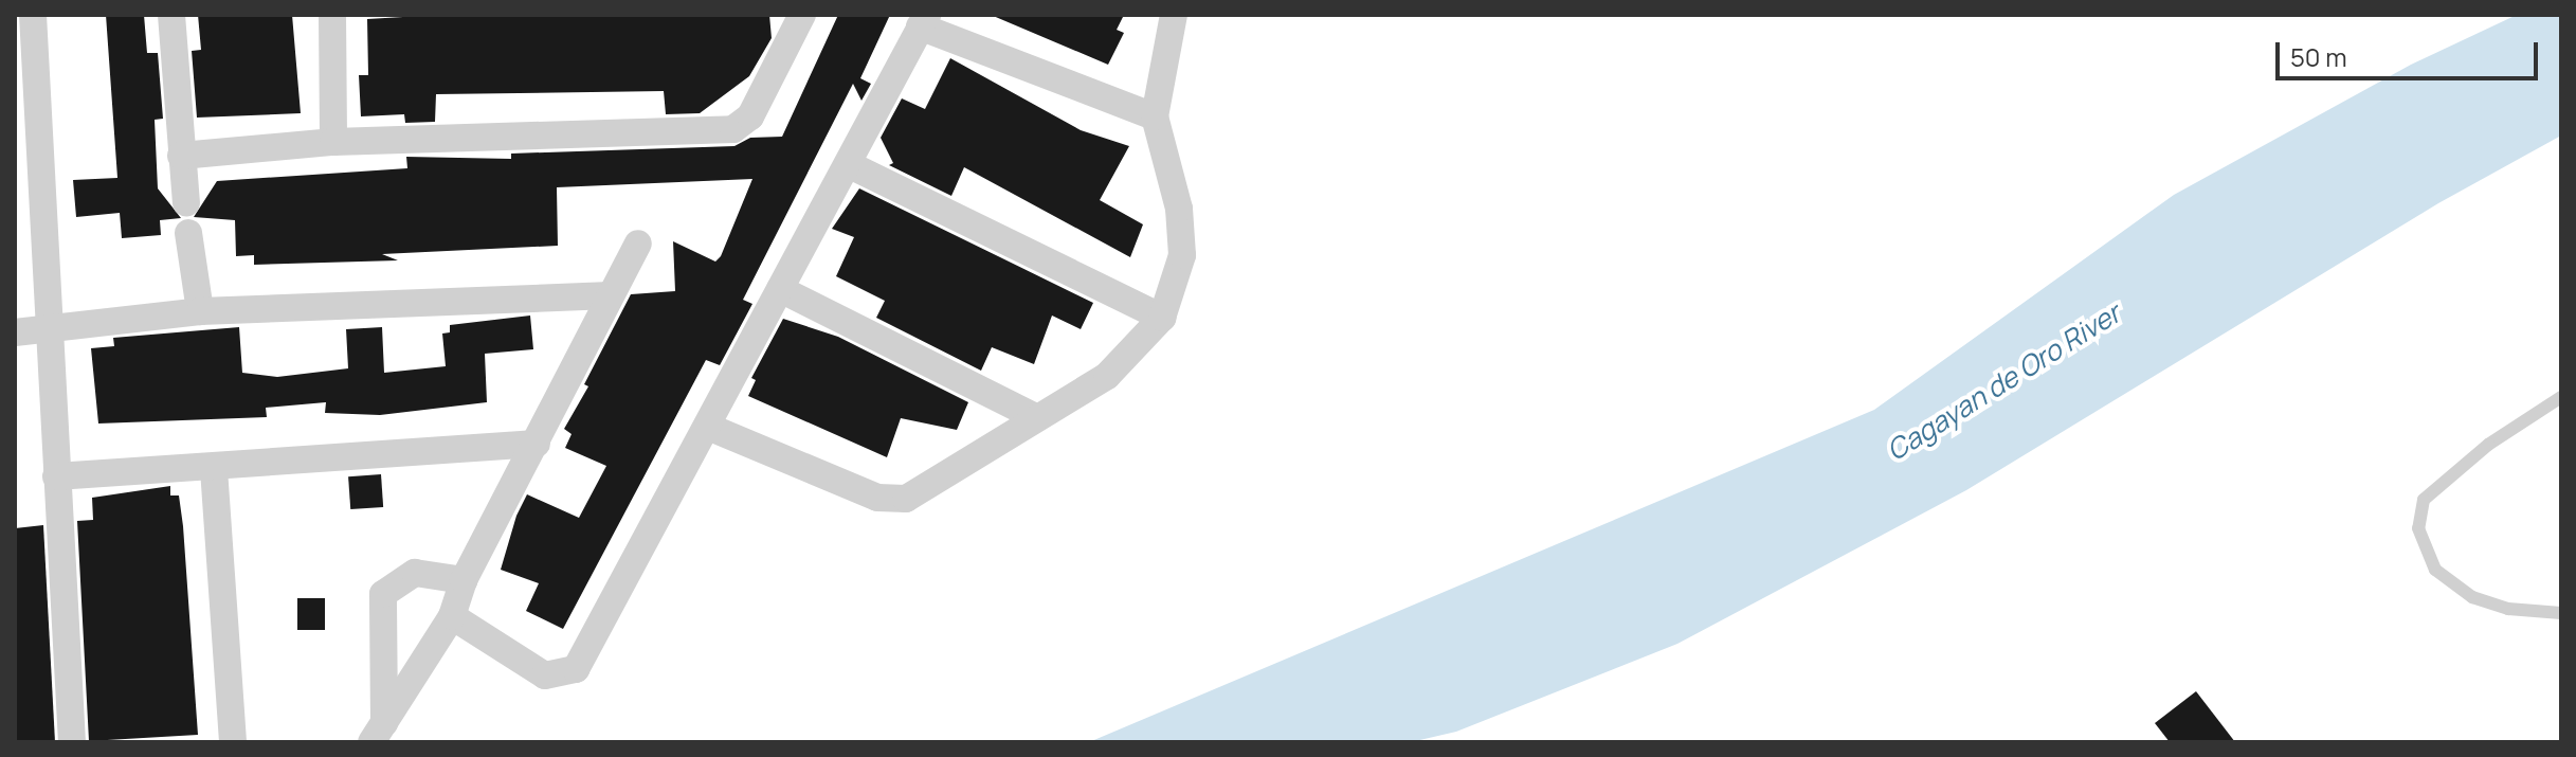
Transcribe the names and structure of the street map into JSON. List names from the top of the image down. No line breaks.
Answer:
{"water":["Cagayan de Oro River"],"scale_bar":"50 m"}
